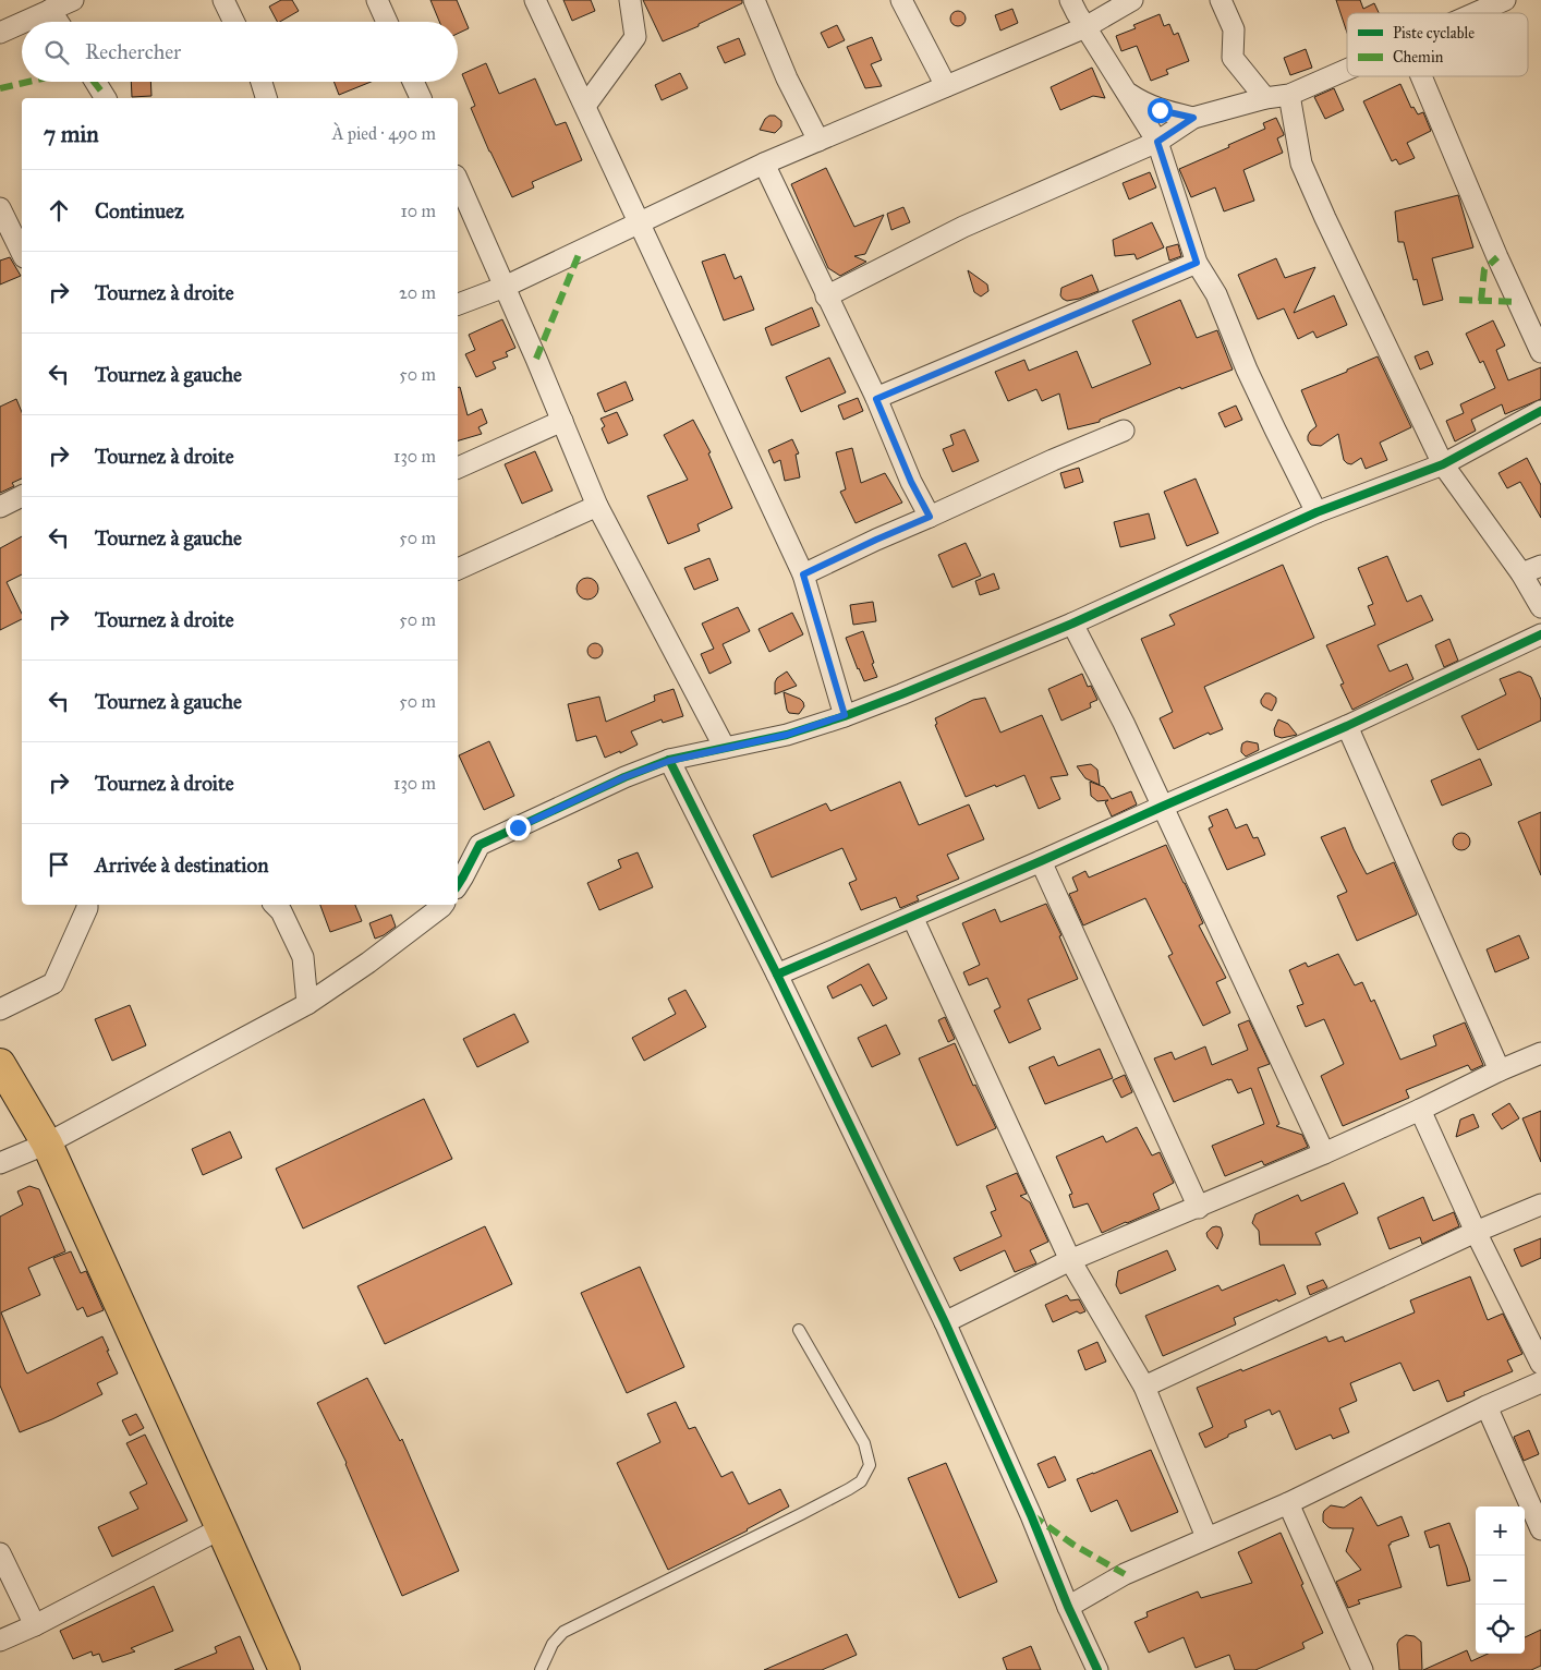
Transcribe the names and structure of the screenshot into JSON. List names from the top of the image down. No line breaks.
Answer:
{"legend":["Piste cyclable","Chemin"],"page":{"search":"Rechercher","heading":["7 min","À pied · 490 m"],"list":[["Continuez","10 m"],["Tournez à droite","20 m"],["Tournez à gauche","50 m"],["Tournez à droite","130 m"],["Tournez à gauche","50 m"],["Tournez à droite","50 m"],["Tournez à gauche","50 m"],["Tournez à droite","130 m"],"Arrivée à destination"],"map_buttons":["+","−"]}}
